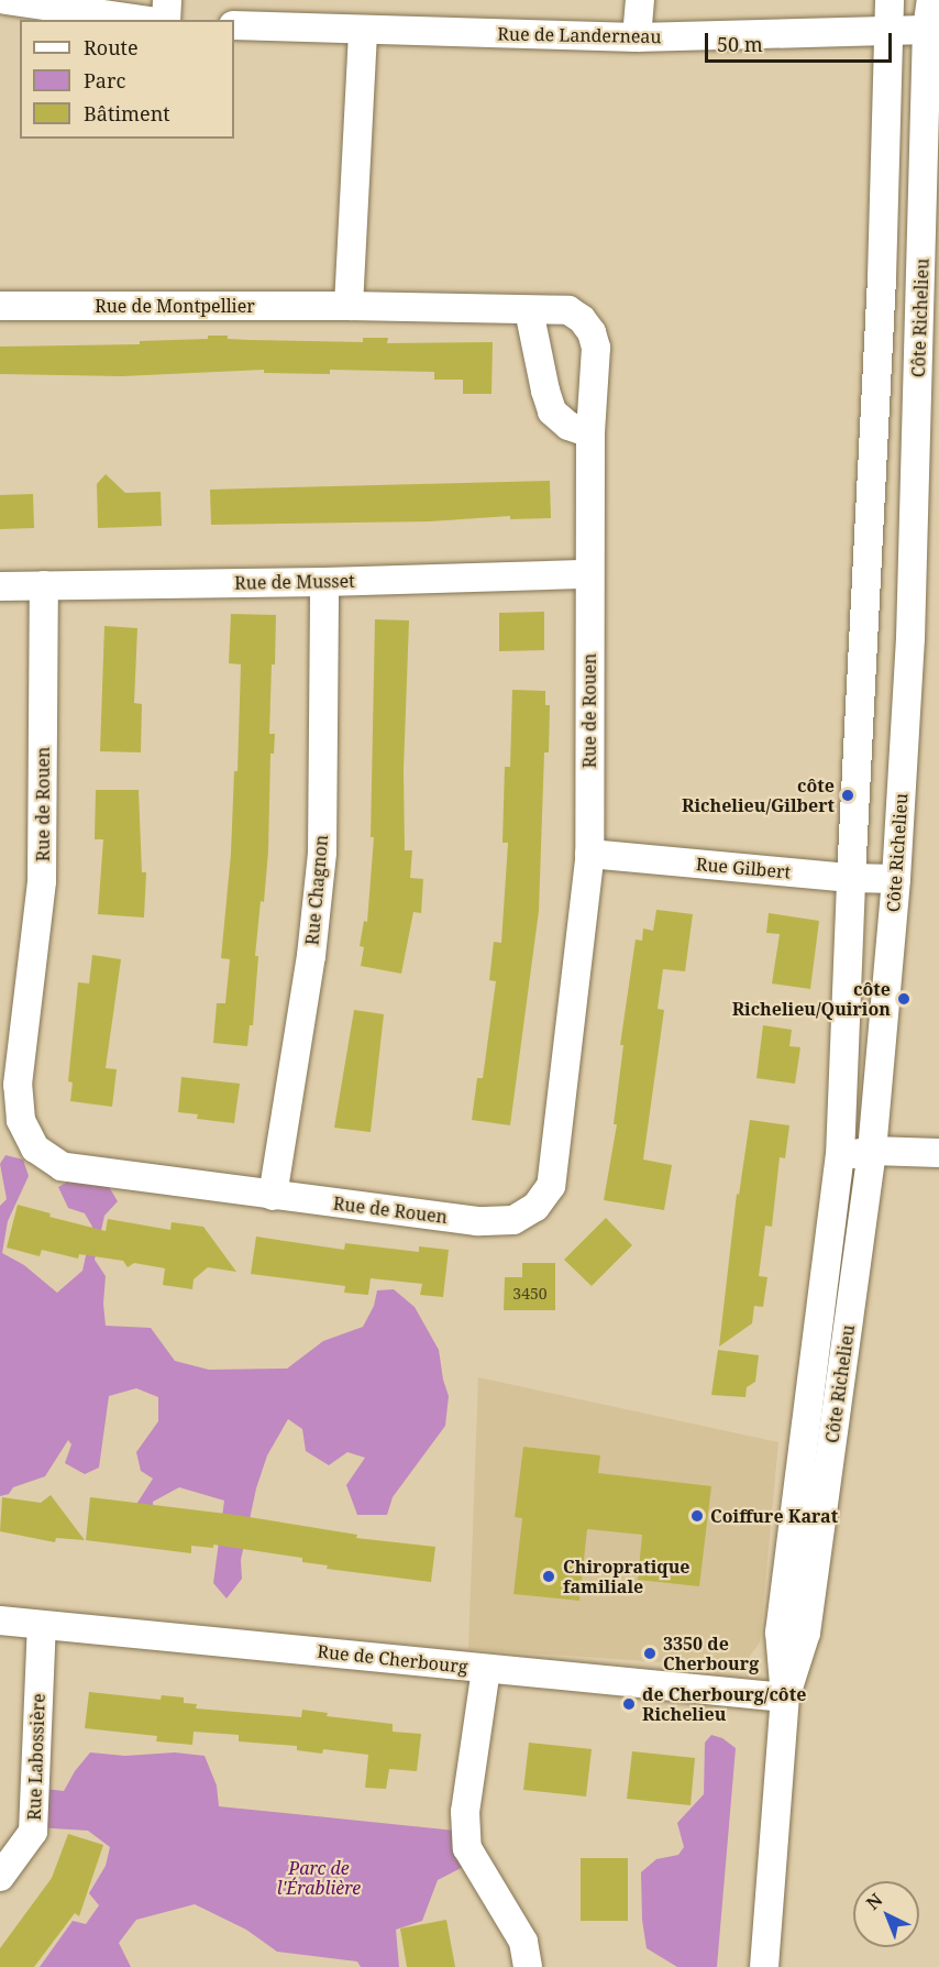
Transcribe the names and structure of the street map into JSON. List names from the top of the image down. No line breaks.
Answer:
{"streets":{"street":["Rue de Landerneau","Rue de Montpellier","Côte Richelieu","Rue de Musset","Rue de Rouen","Rue Gilbert","Rue Chagnon","Rue de Cherbourg","Rue Labossière"]},"crossings":[["Rue de Landerneau","Côte Richelieu"],["Rue de Montpellier","Rue de Rouen"],["Côte Richelieu","Rue Gilbert"],["Côte Richelieu","Rue de Cherbourg"],["Rue de Musset","Rue de Rouen"],["Rue de Musset","Rue Chagnon"],["Rue de Rouen","Rue Gilbert"],["Rue de Rouen","Rue Chagnon"],["Rue de Cherbourg","Rue Labossière"]],"parks":["Parc de l'Érablière"],"places":["côte Richelieu/Gilbert","côte Richelieu/Quirion","Coiffure Karat","Chiropratique familiale","3350 de Cherbourg","de Cherbourg/côte Richelieu"],"house_numbers":["3450"],"legend":["Route","Parc","Bâtiment"],"scale_bar":"50 m","north":"top left"}
